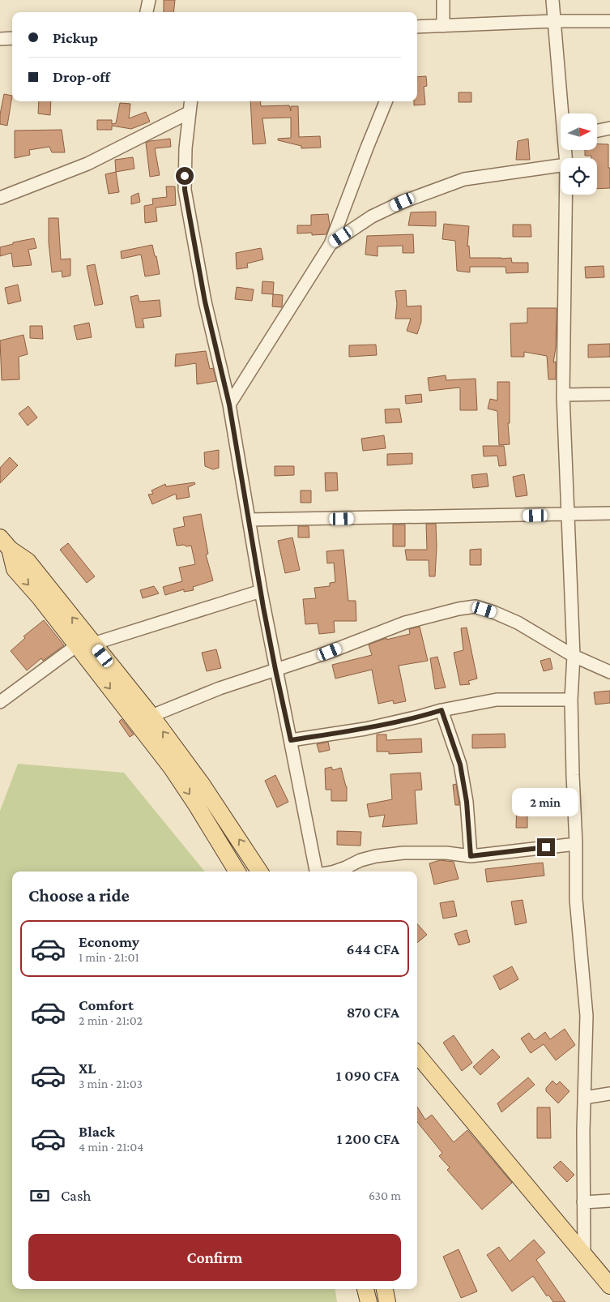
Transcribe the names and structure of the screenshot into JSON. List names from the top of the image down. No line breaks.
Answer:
{"north":"right","page":{"banner":["Pickup","Drop-off"],"bubble":"2 min","heading":"Choose a ride","list":[{"name":"Economy","note":"1 min · 21:01","value":"644 CFA"},{"name":"Comfort","note":"2 min · 21:02","value":"870 CFA"},{"name":"XL","note":"3 min · 21:03","value":"1 090 CFA"},{"name":"Black","note":"4 min · 21:04","value":"1 200 CFA"}],"pay":["Cash","630 m"],"buttons":"Confirm"}}
